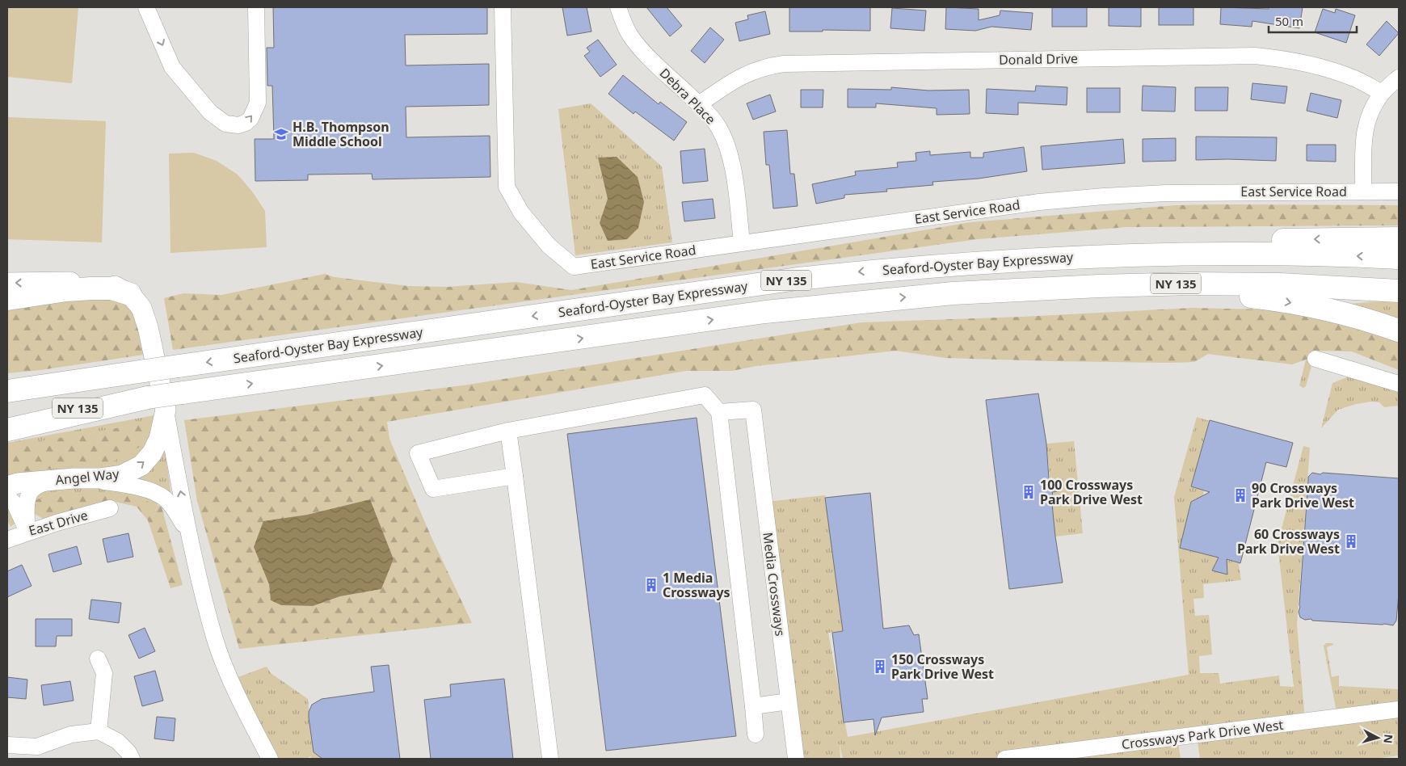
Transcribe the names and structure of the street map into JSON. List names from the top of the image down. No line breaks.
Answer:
{"streets":{"highway":["Seaford-Oyster Bay Expressway","NY 135"],"main road":["Angel Way"],"street":["Donald Drive","Debra Place","East Service Road","East Drive","Media Crossways","Crossways Park Drive West"]},"crossings":[["Donald Drive","Debra Place"],["Debra Place","East Service Road"],["Seaford-Oyster Bay Expressway","Angel Way"]],"places":{"school or university":["H.B. Thompson Middle School"],"building":["100 Crossways Park Drive West","90 Crossways Park Drive West","60 Crossways Park Drive West","1 Media Crossways","150 Crossways Park Drive West"]},"scale_bar":"50 m","north":"right"}
